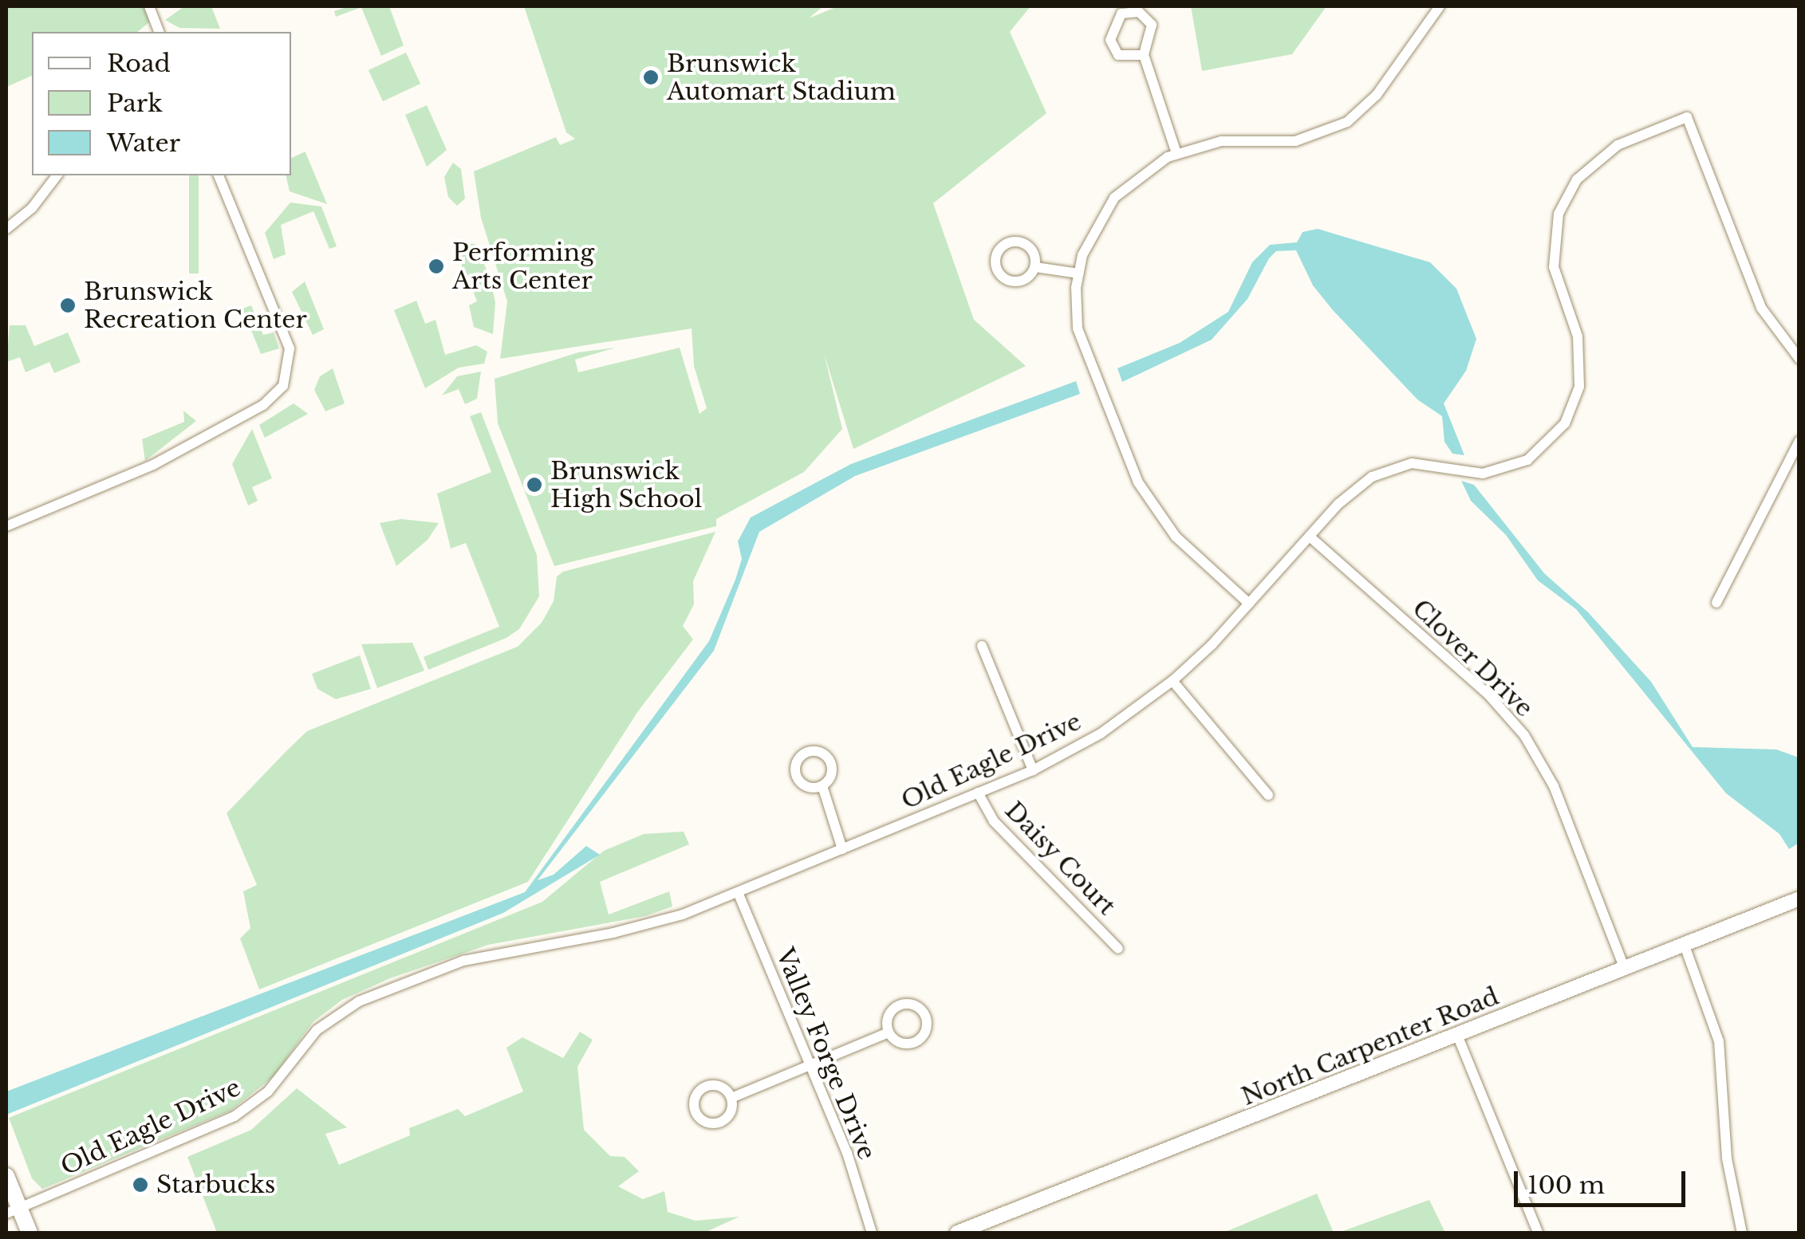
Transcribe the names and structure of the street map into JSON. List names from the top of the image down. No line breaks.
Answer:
{"streets":{"street":["Clover Drive","Old Eagle Drive","Daisy Court","North Carpenter Road","Valley Forge Drive"]},"crossings":[["Clover Drive","Old Eagle Drive"],["Clover Drive","North Carpenter Road"],["Old Eagle Drive","Daisy Court"],["Old Eagle Drive","Valley Forge Drive"]],"places":["Brunswick Automart Stadium","Performing Arts Center","Brunswick Recreation Center","Brunswick High School","Starbucks"],"legend":["Road","Park","Water"],"scale_bar":"100 m"}
